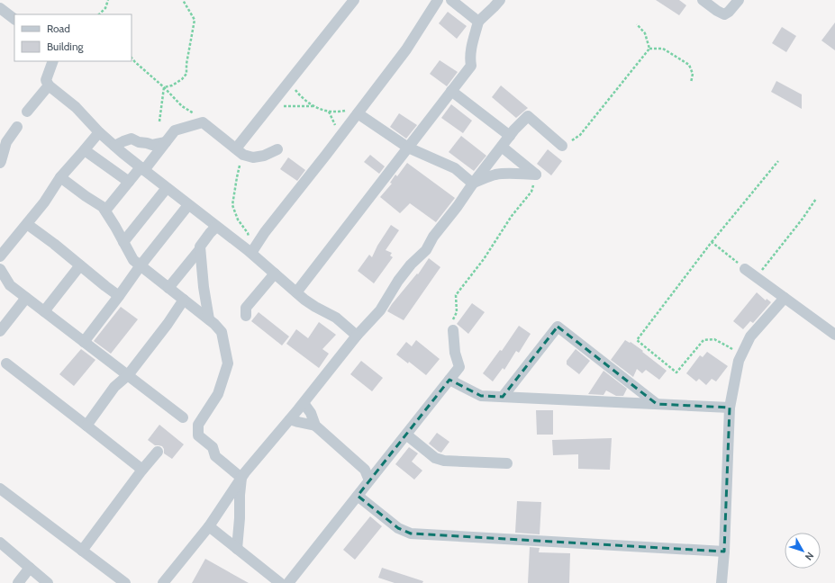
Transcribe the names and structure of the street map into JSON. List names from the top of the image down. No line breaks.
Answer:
{"legend":["Road","Building"],"north":"bottom right"}
